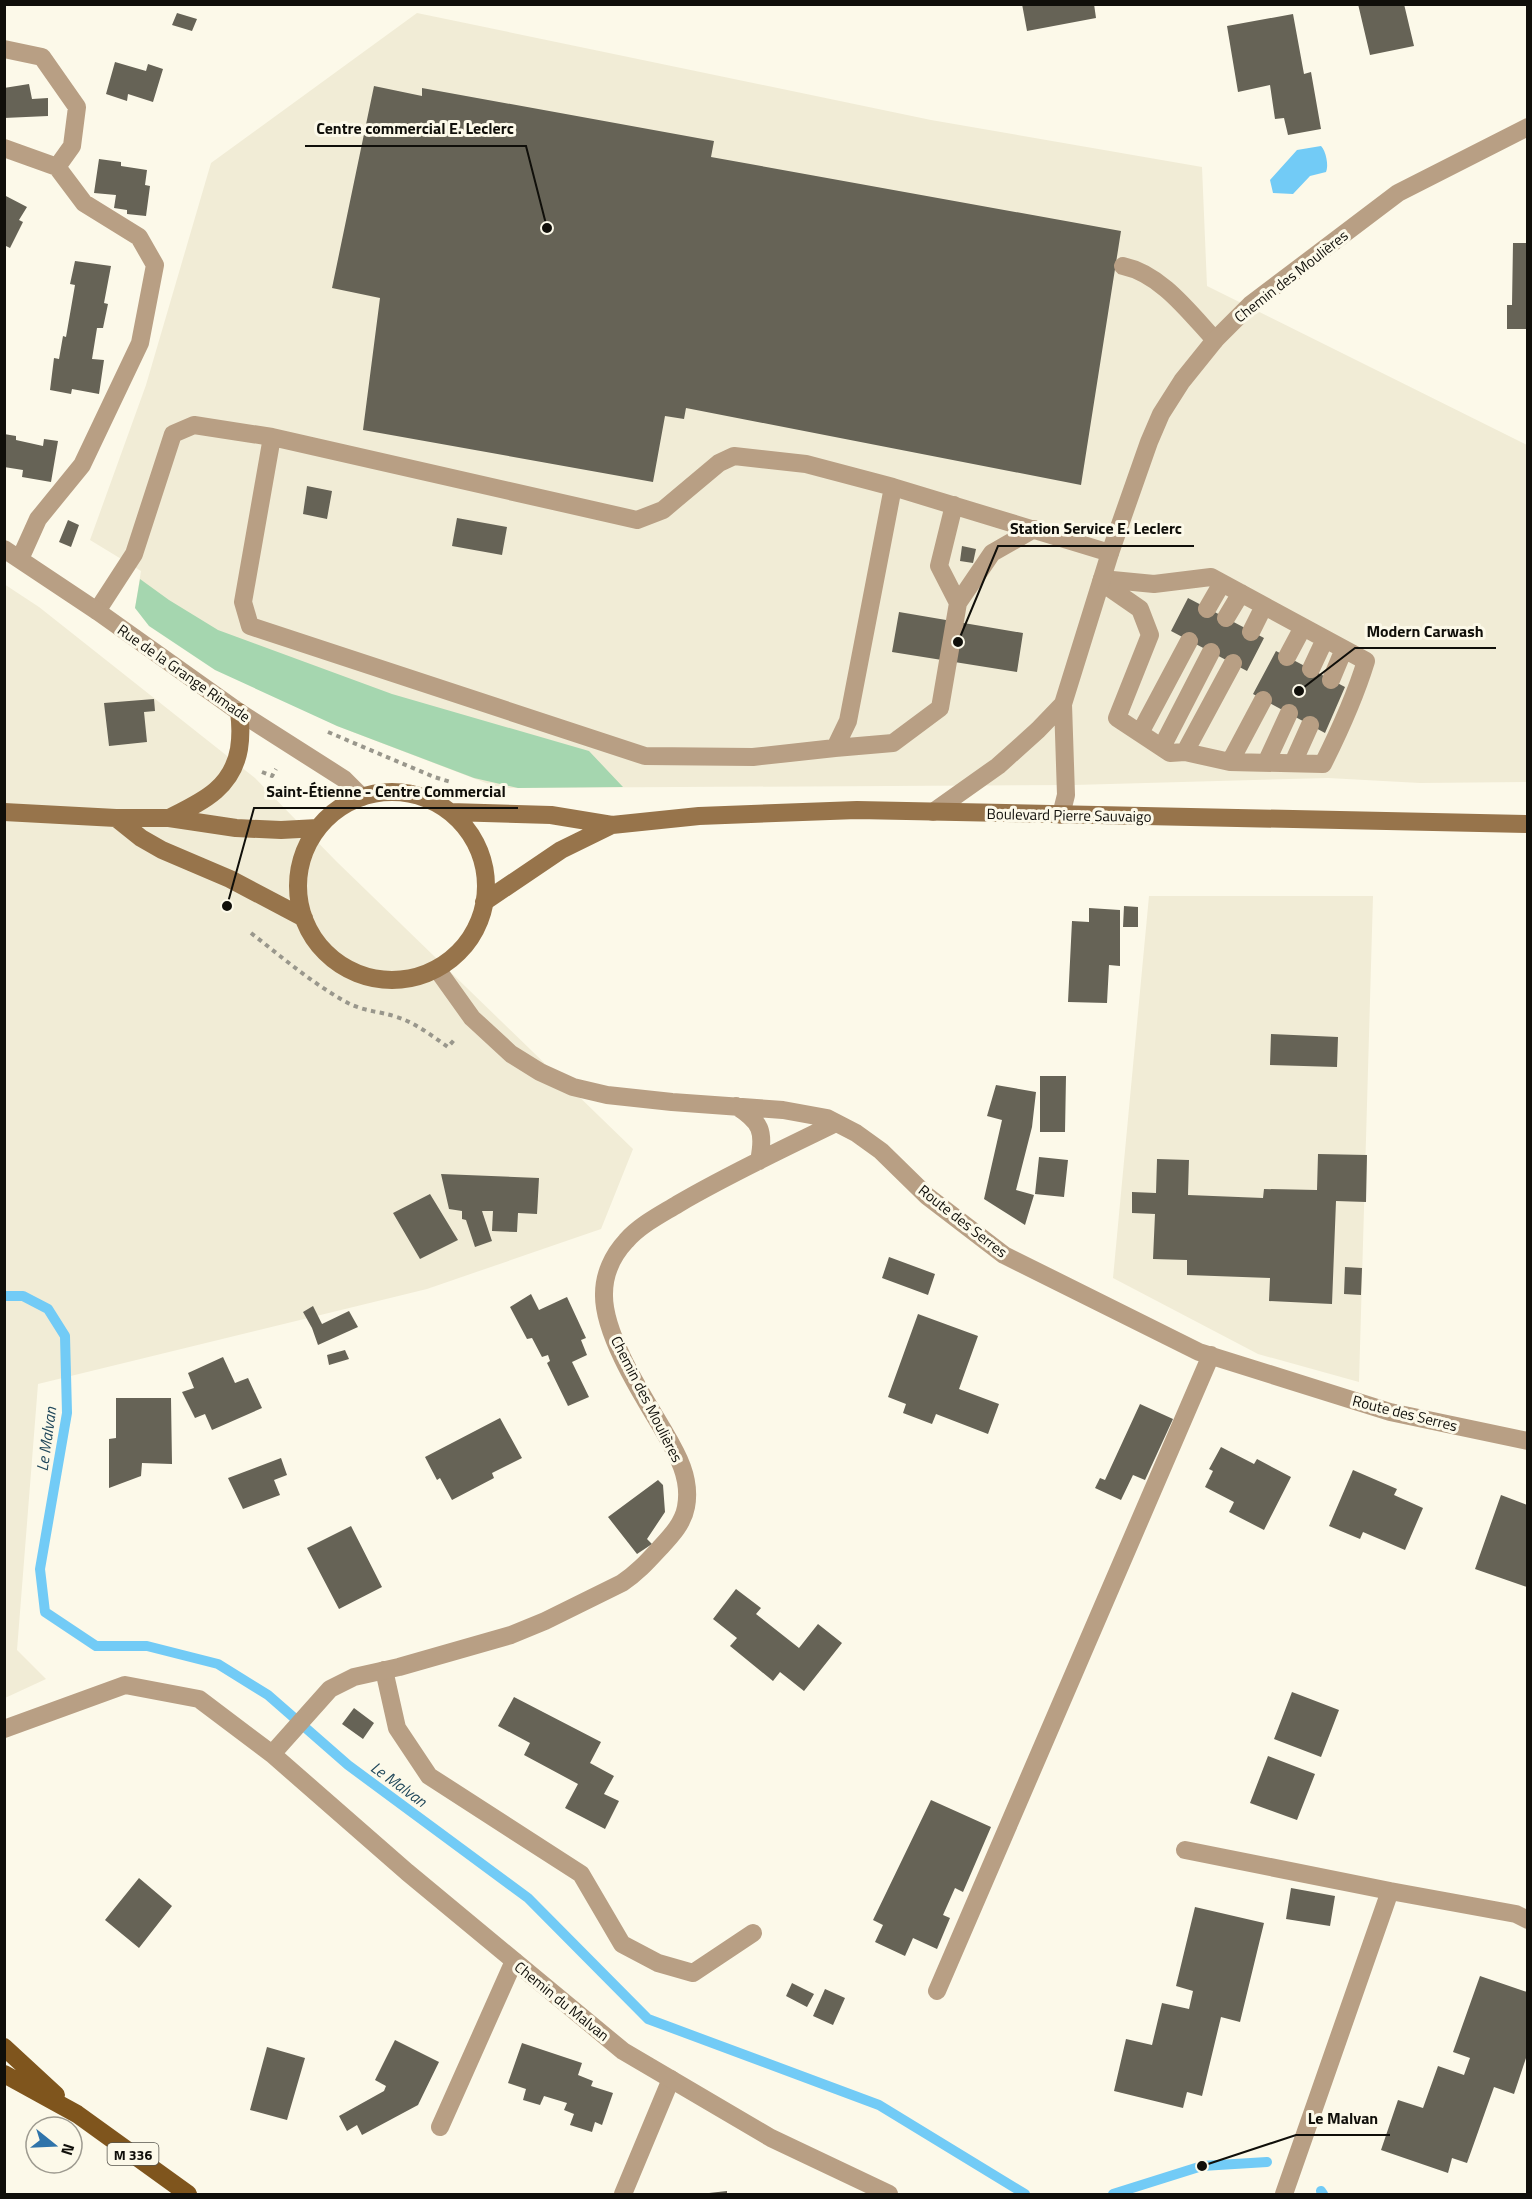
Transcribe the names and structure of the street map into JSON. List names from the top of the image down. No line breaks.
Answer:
{"streets":{"main road":["Boulevard Pierre Sauvaigo","M 336"],"street":["Chemin des Moulières","Rue de la Grange Rimade","Route des Serres","Chemin du Malvan"]},"crossings":[["Chemin des Moulières","Boulevard Pierre Sauvaigo"],["Chemin des Moulières","Route des Serres"],["Chemin des Moulières","Chemin du Malvan"],["Rue de la Grange Rimade","Boulevard Pierre Sauvaigo"],["Rue de la Grange Rimade","Route des Serres"],["Boulevard Pierre Sauvaigo","Route des Serres"]],"water":["Le Malvan"],"places":["Centre commercial E. Leclerc","Station Service E. Leclerc","Modern Carwash","Saint-Étienne - Centre Commercial","Le Malvan"],"north":"right"}
